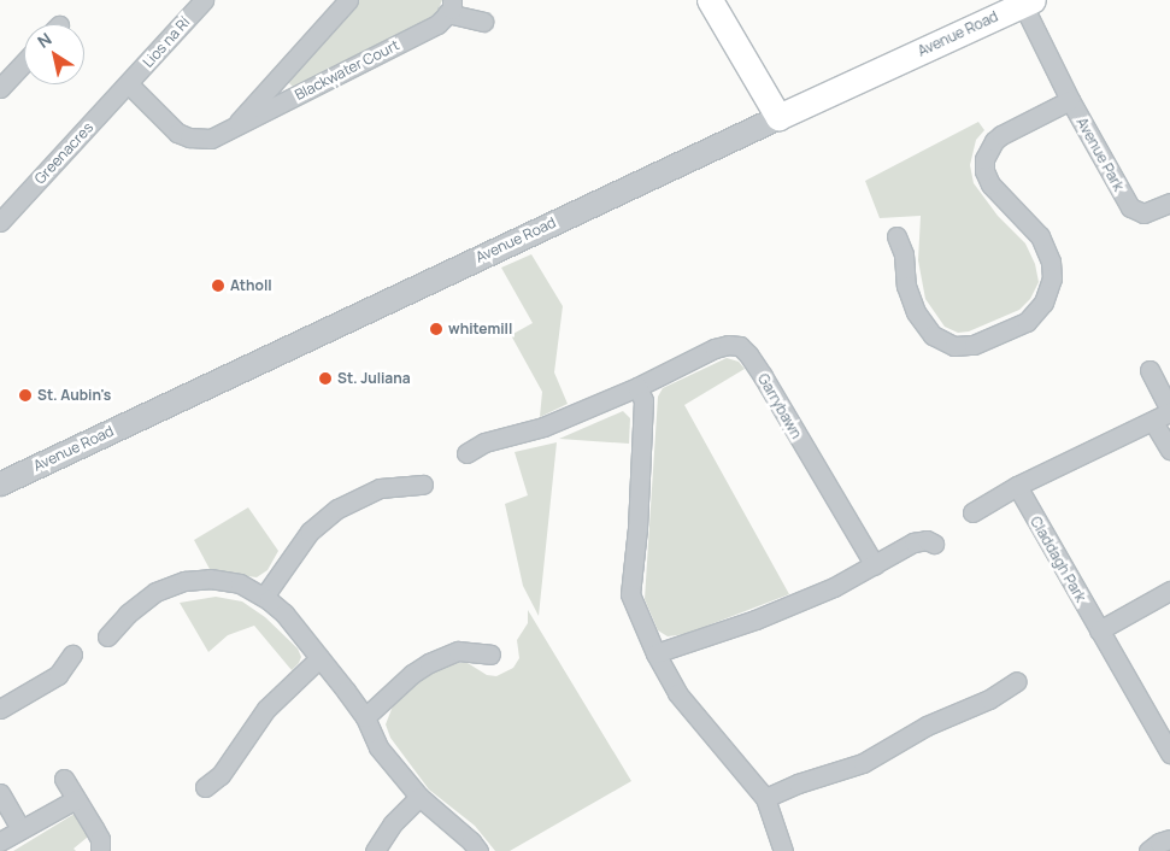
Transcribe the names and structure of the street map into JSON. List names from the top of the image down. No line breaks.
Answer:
{"streets":{"main road":["Avenue Road"],"street":["Lios na Rí","Blackwater Court","Greenacres","Avenue Park","Garrybawn","Claddagh Park"]},"crossings":[["Avenue Road","Avenue Park"],["Lios na Rí","Blackwater Court"],["Lios na Rí","Greenacres"],["Blackwater Court","Greenacres"]],"places":["Atholl","whitemill","St. Juliana","St. Aubin's"],"north":"top left"}
